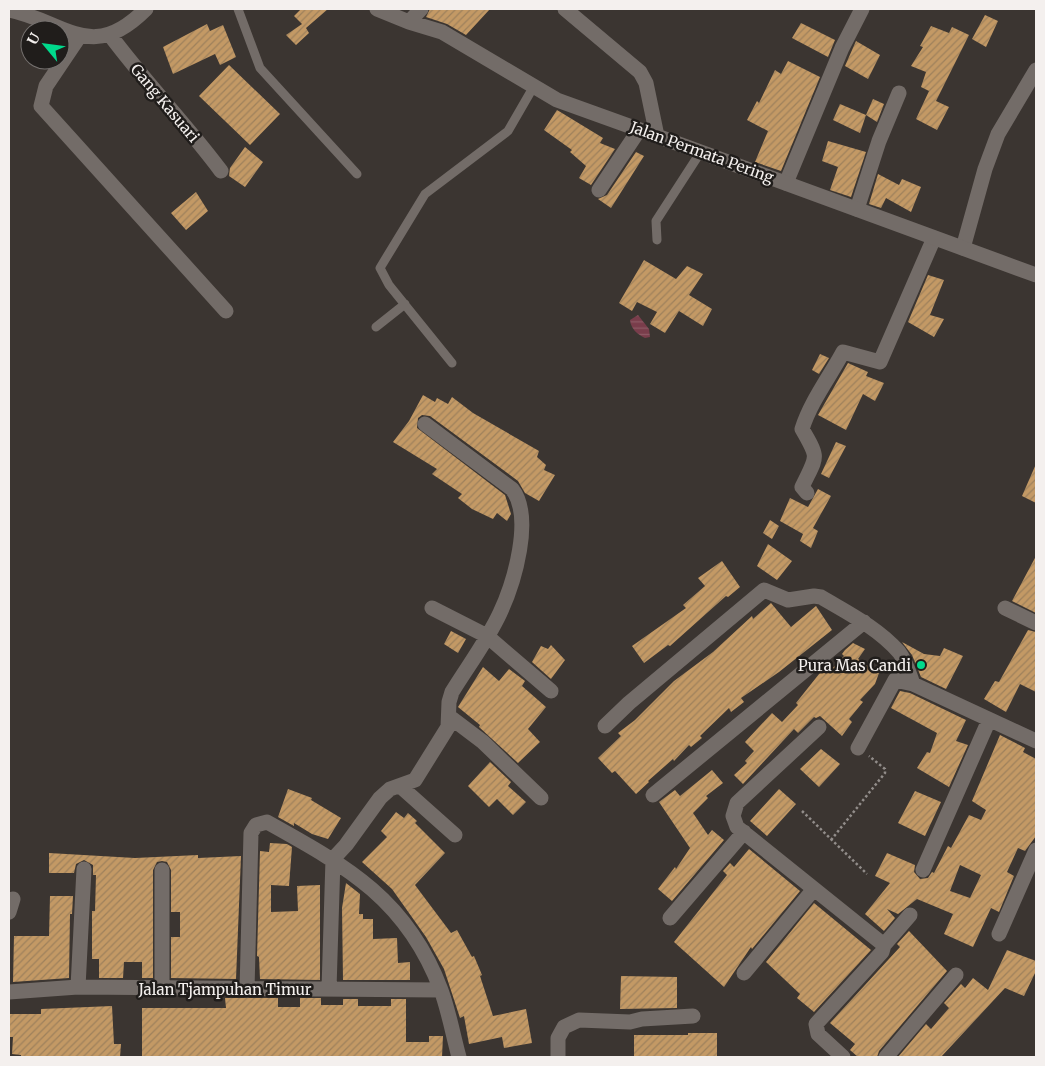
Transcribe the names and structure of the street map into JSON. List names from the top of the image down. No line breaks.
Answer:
{"streets":{"street":["Gang Kasuari","Jalan Permata Pering","Jalan Tjampuhan Timur"]},"places":["Pura Mas Candi"],"north":"top left"}
